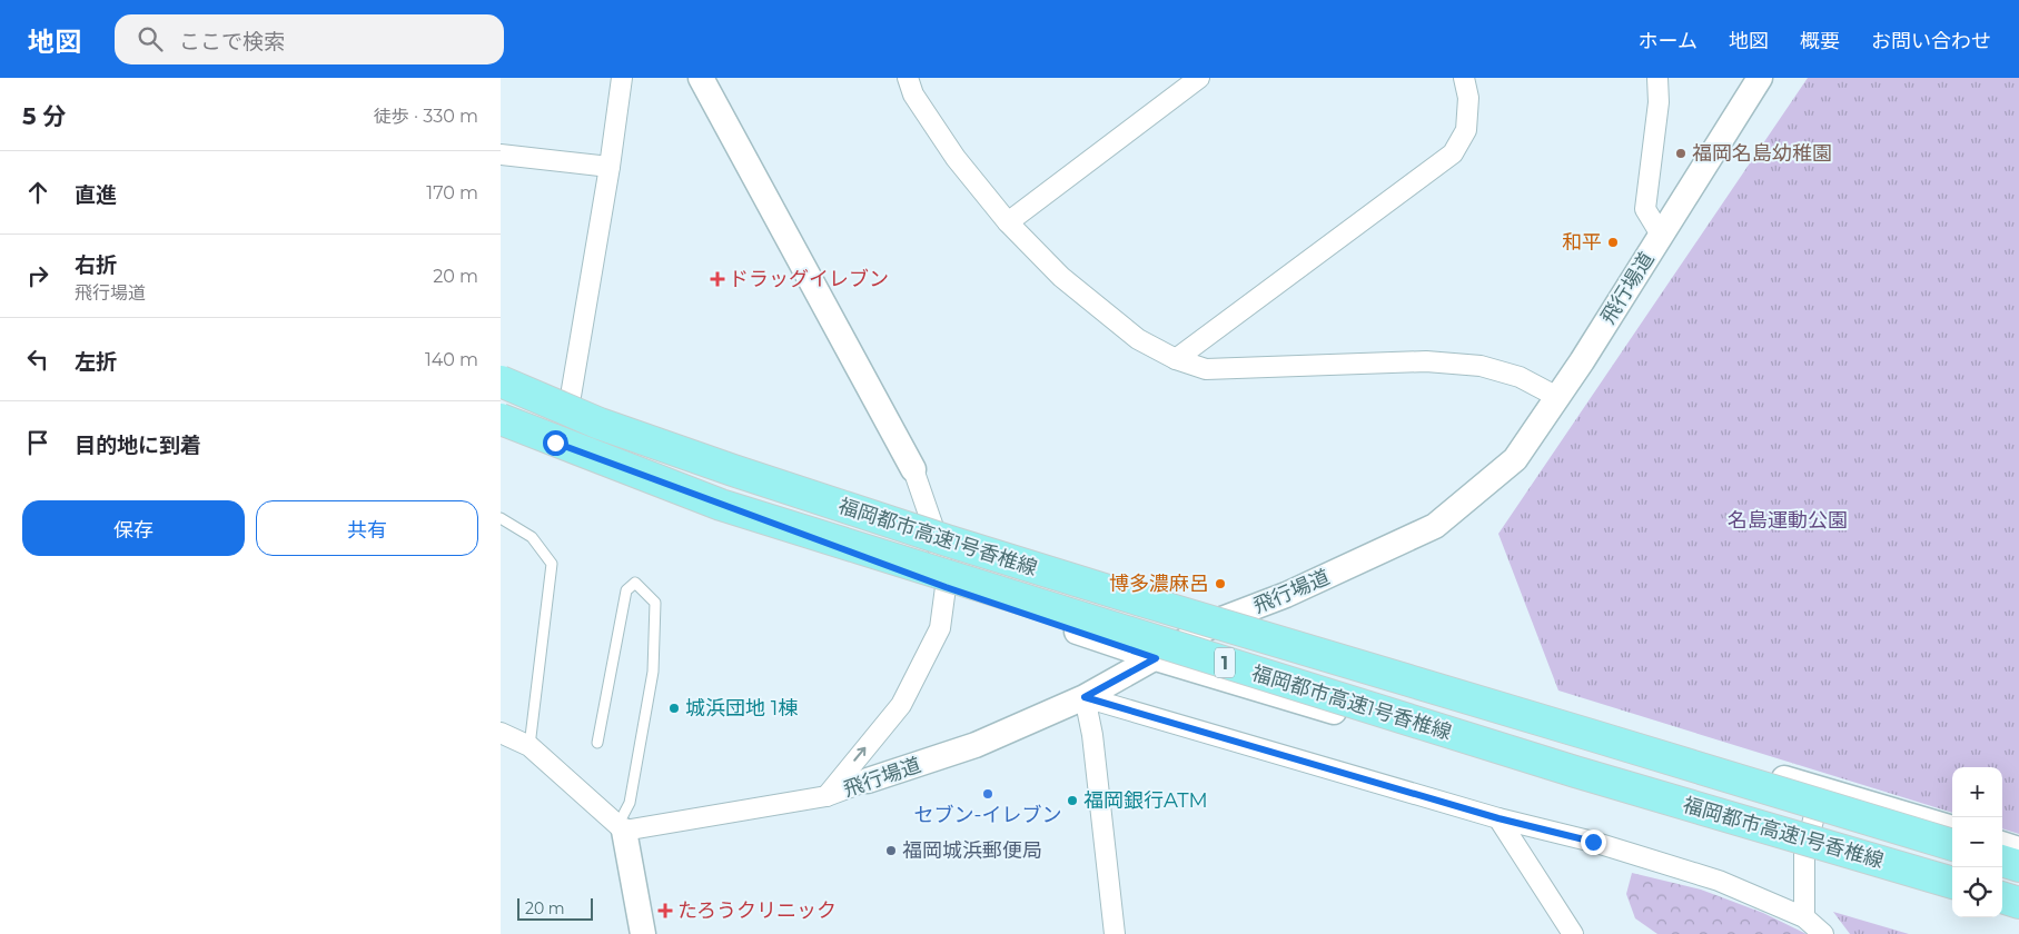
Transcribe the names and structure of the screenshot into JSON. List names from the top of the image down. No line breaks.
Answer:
{"streets":{"highway":["福岡都市高速1号香椎線","1"],"street":["飛行場道"]},"parks":["名島運動公園"],"places":{"other":["福岡名島幼稚園","和平","博多濃麻呂","城浜団地 1棟","セブン-イレブン","福岡銀行ATM","福岡城浜郵便局"],"health":["ドラッグイレブン","たろうクリニック"]},"scale_bar":"20 m","page":{"header":"地図","search":"ここで検索","nav":["ホーム","地図","概要","お問い合わせ"],"heading":["5 分","徒歩 · 330 m"],"list":[["直進","170 m"],["右折","飛行場道","20 m"],["左折","140 m"],"目的地に到着"],"buttons":["保存","共有"],"map_buttons":["+","−"],"scale":"20 m"}}
